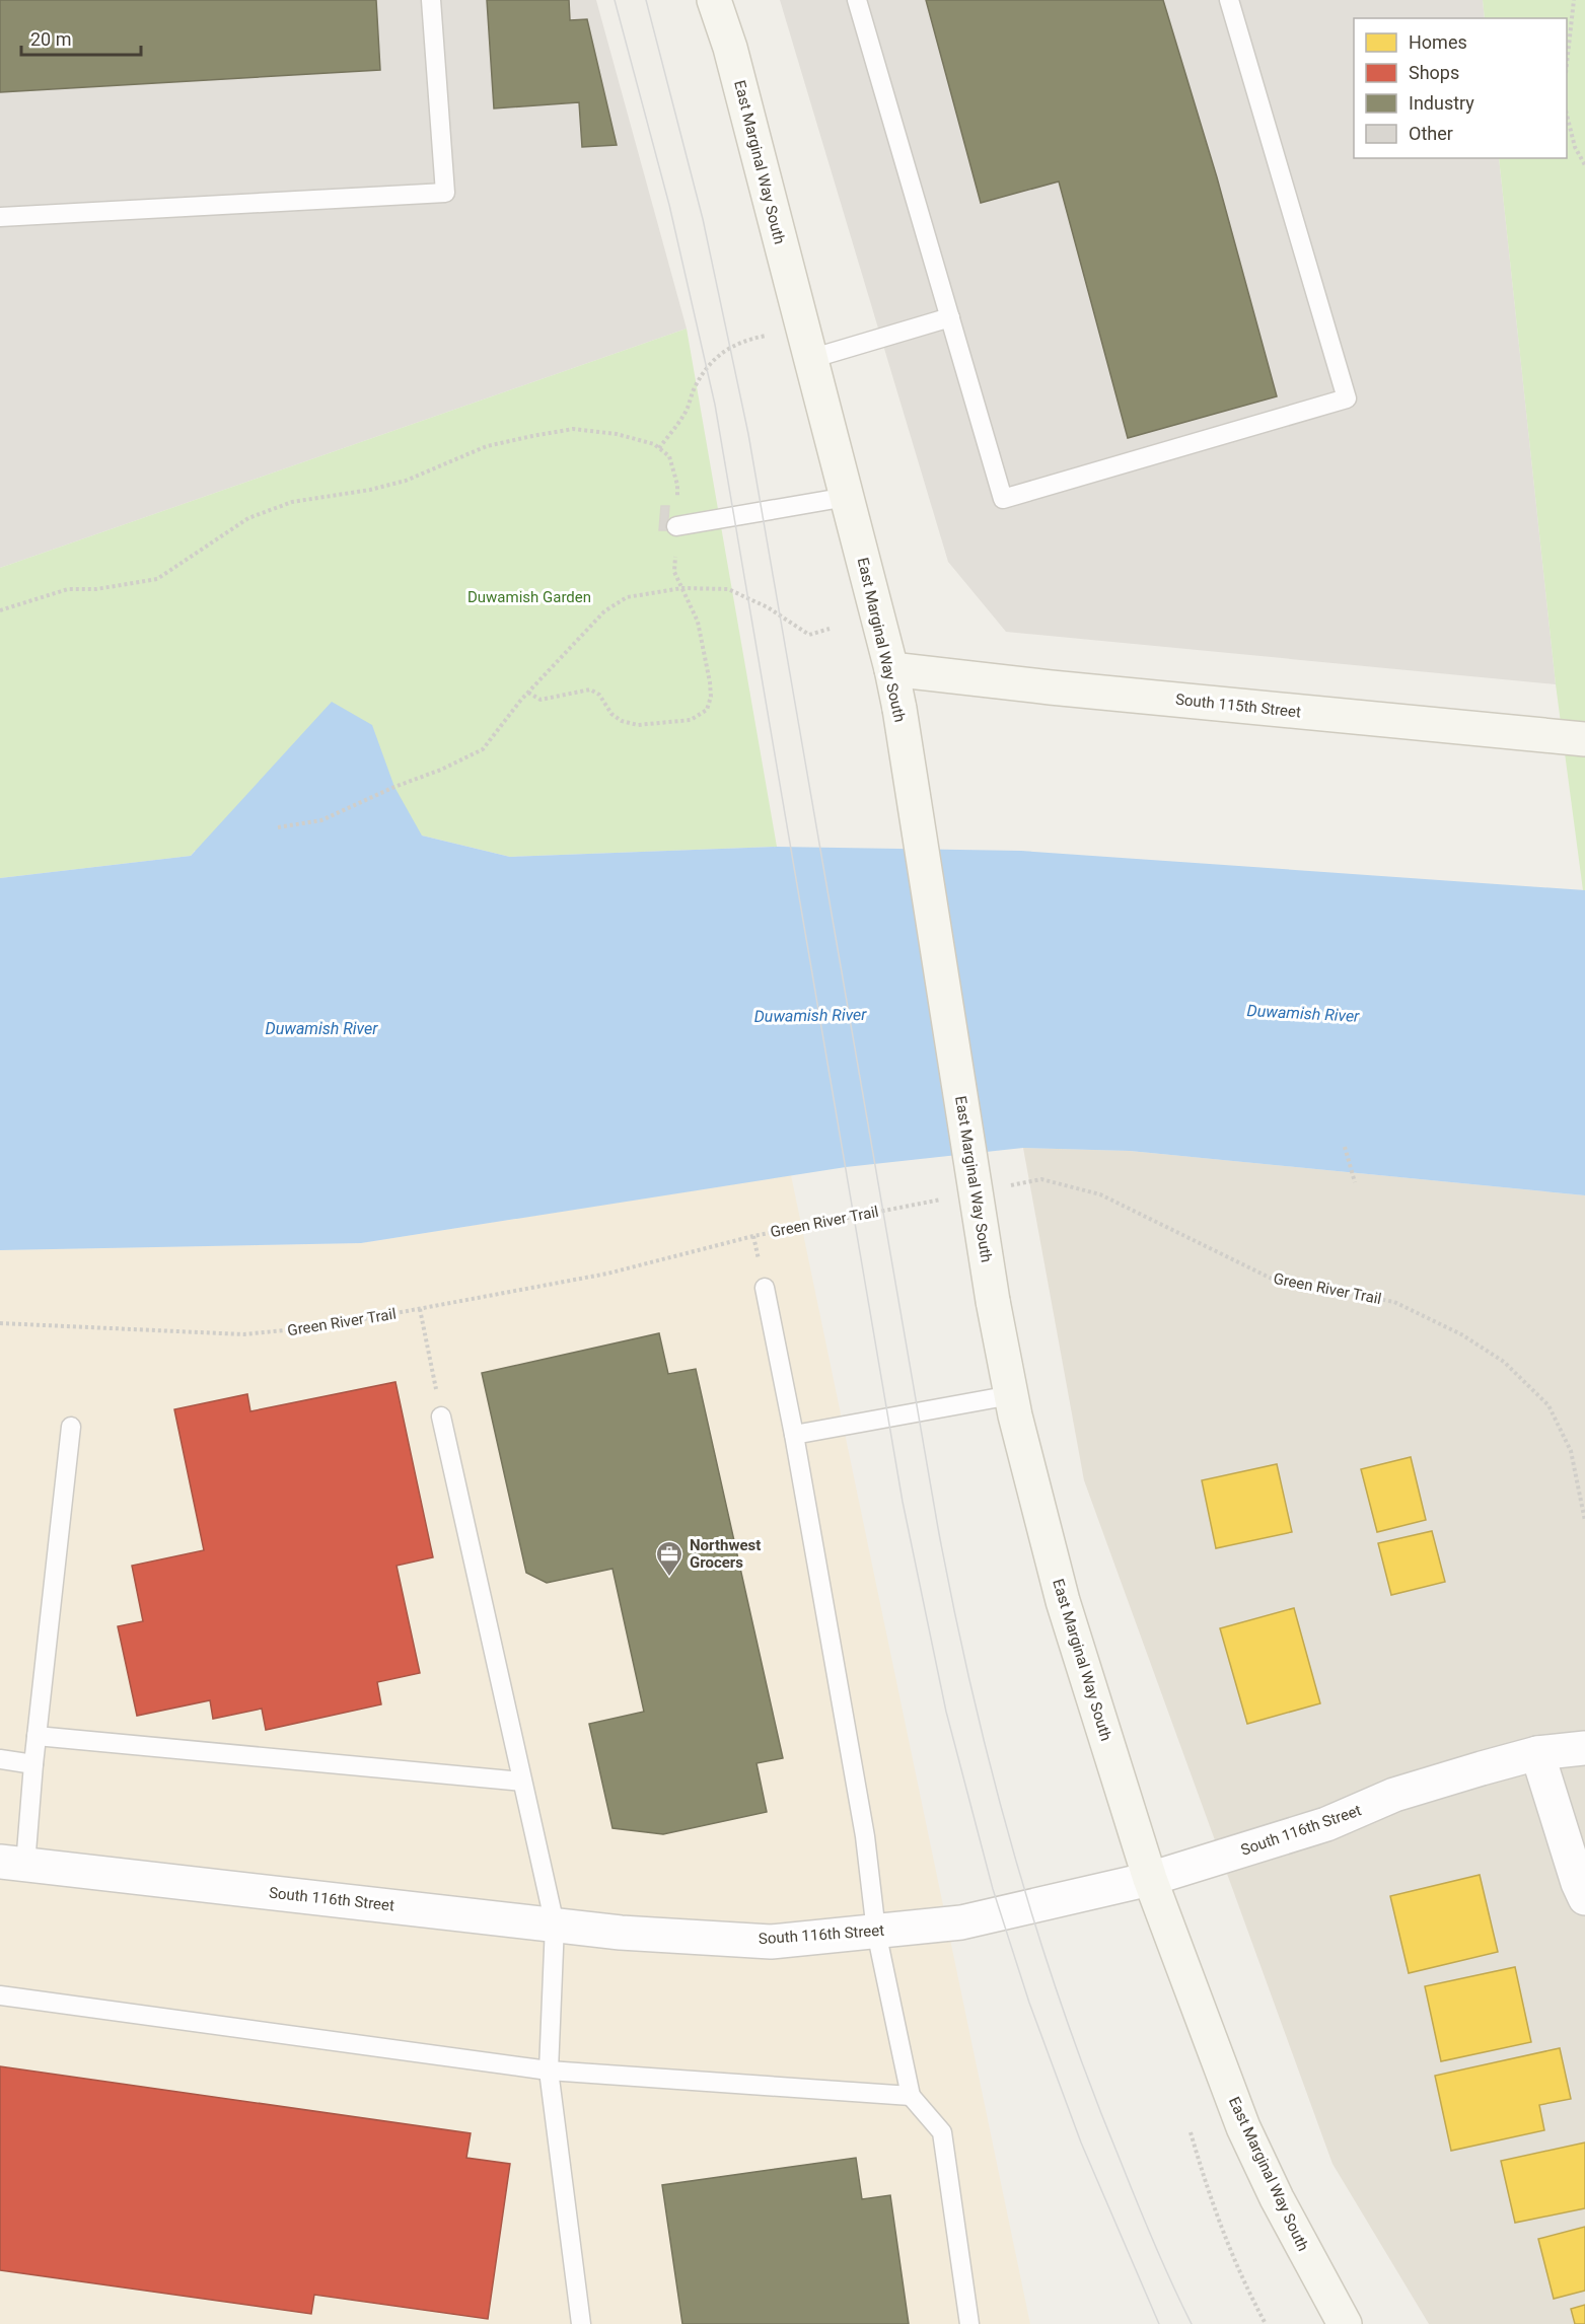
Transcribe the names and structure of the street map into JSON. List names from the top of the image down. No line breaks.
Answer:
{"streets":{"street":["East Marginal Way South","South 115th Street","South 116th Street"],"path":["Green River Trail"]},"crossings":[["East Marginal Way South","South 115th Street"],["East Marginal Way South","South 116th Street"]],"water":["Duwamish River"],"parks":["Duwamish Garden"],"places":{"office":["Northwest Grocers"]},"legend":["Homes","Shops","Industry","Other"],"scale_bar":"20 m"}
